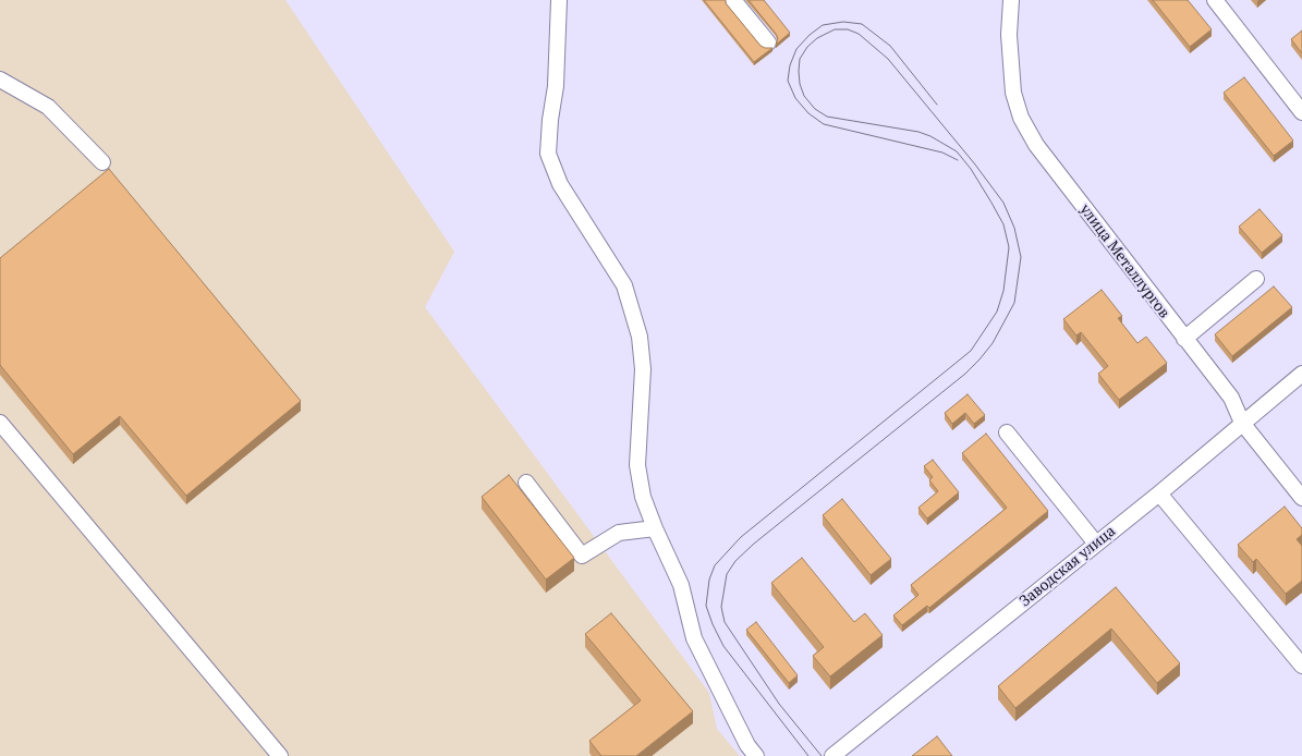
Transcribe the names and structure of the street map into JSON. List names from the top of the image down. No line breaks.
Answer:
{"streets":{"street":["улица Металлургов","Заводская улица"]},"crossings":[["улица Металлургов","Заводская улица"]]}
